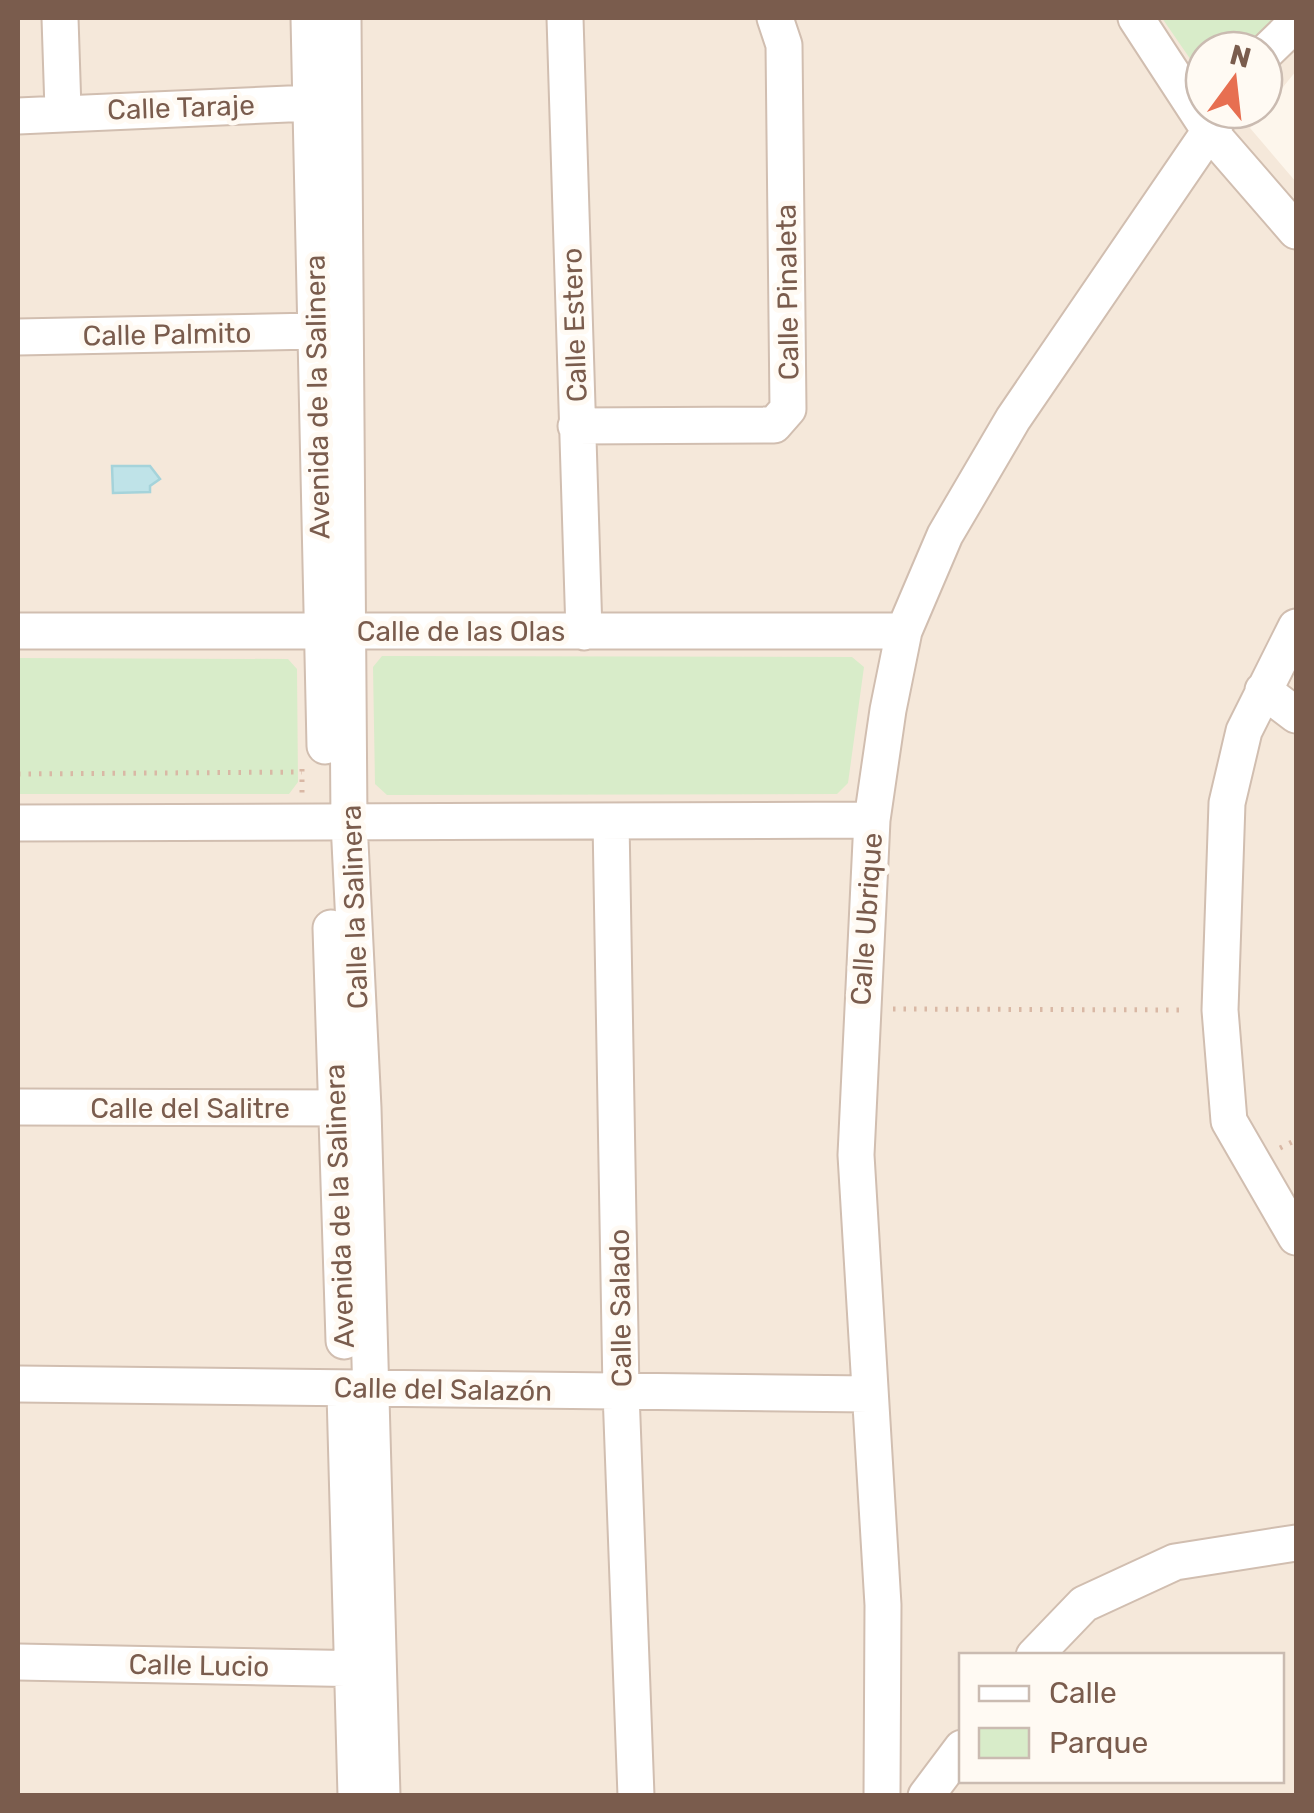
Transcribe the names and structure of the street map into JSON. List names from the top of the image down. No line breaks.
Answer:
{"streets":{"street":["Calle Taraje","Calle Pinaleta","Calle Estero","Calle Palmito","Avenida de la Salinera","Calle de las Olas","Calle la Salinera","Calle Ubrique","Calle del Salitre","Calle Salado","Calle del Salazón","Calle Lucio"]},"crossings":[["Calle Taraje","Avenida de la Salinera"],["Calle Taraje","Calle la Salinera"],["Calle Pinaleta","Calle Estero"],["Calle Estero","Calle de las Olas"],["Calle Palmito","Avenida de la Salinera"],["Avenida de la Salinera","Calle de las Olas"],["Avenida de la Salinera","Calle la Salinera"],["Avenida de la Salinera","Calle del Salitre"],["Avenida de la Salinera","Calle del Salazón"],["Avenida de la Salinera","Calle Lucio"],["Calle de las Olas","Calle la Salinera"],["Calle de las Olas","Calle Ubrique"],["Calle Ubrique","Calle del Salazón"],["Calle Salado","Calle del Salazón"]],"legend":["Calle","Parque"],"north":"top"}
